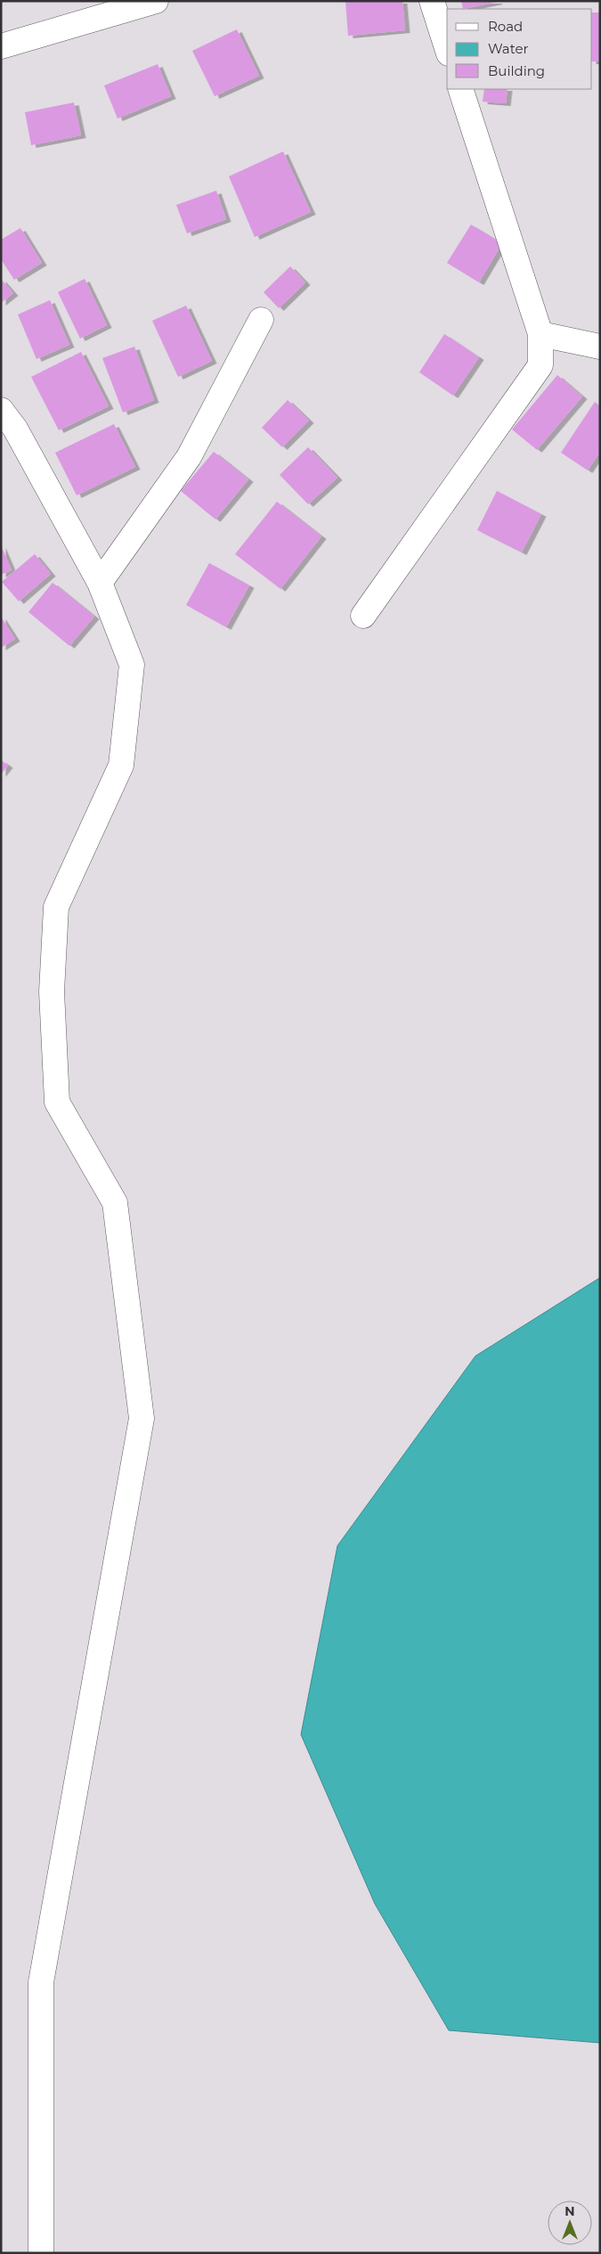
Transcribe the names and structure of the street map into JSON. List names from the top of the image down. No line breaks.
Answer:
{"legend":["Road","Water","Building"],"north":"top"}
